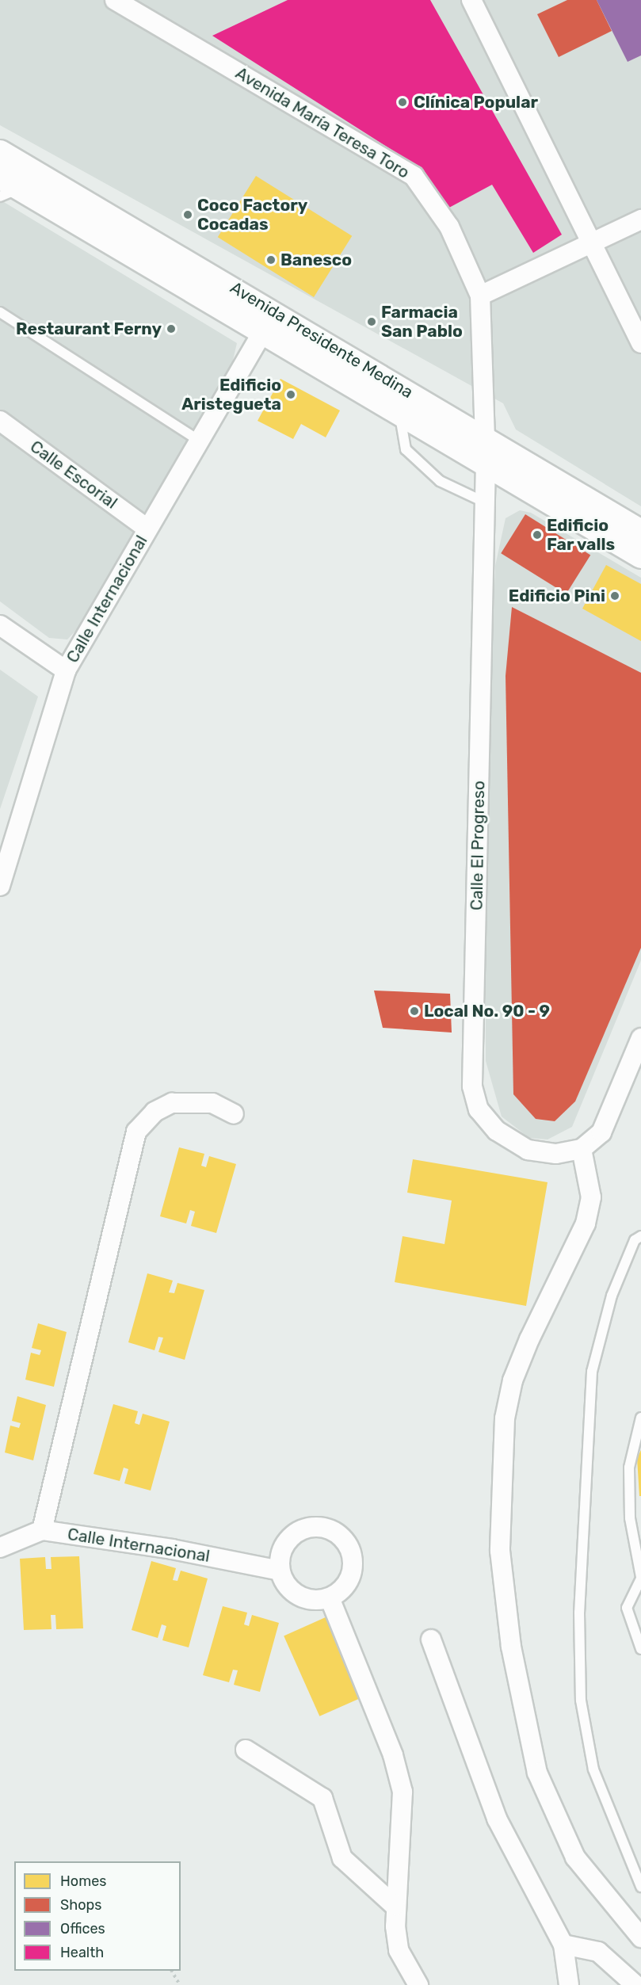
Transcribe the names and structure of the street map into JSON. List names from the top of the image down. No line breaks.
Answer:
{"streets":{"street":["Avenida María Teresa Toro","Avenida Presidente Medina","Calle Escorial","Calle Internacional","Calle El Progreso"]},"crossings":[["Avenida María Teresa Toro","Avenida Presidente Medina"],["Avenida María Teresa Toro","Calle El Progreso"],["Avenida Presidente Medina","Calle Internacional"],["Avenida Presidente Medina","Calle El Progreso"],["Calle Escorial","Calle Internacional"]],"places":["Clínica Popular","Coco Factory Cocadas","Banesco","Farmacia San Pablo","Restaurant Ferny","Edificio Aristegueta","Edificio Far valls","Edificio Pini","Local No. 90 - 9"],"legend":["Homes","Shops","Offices","Health"]}
